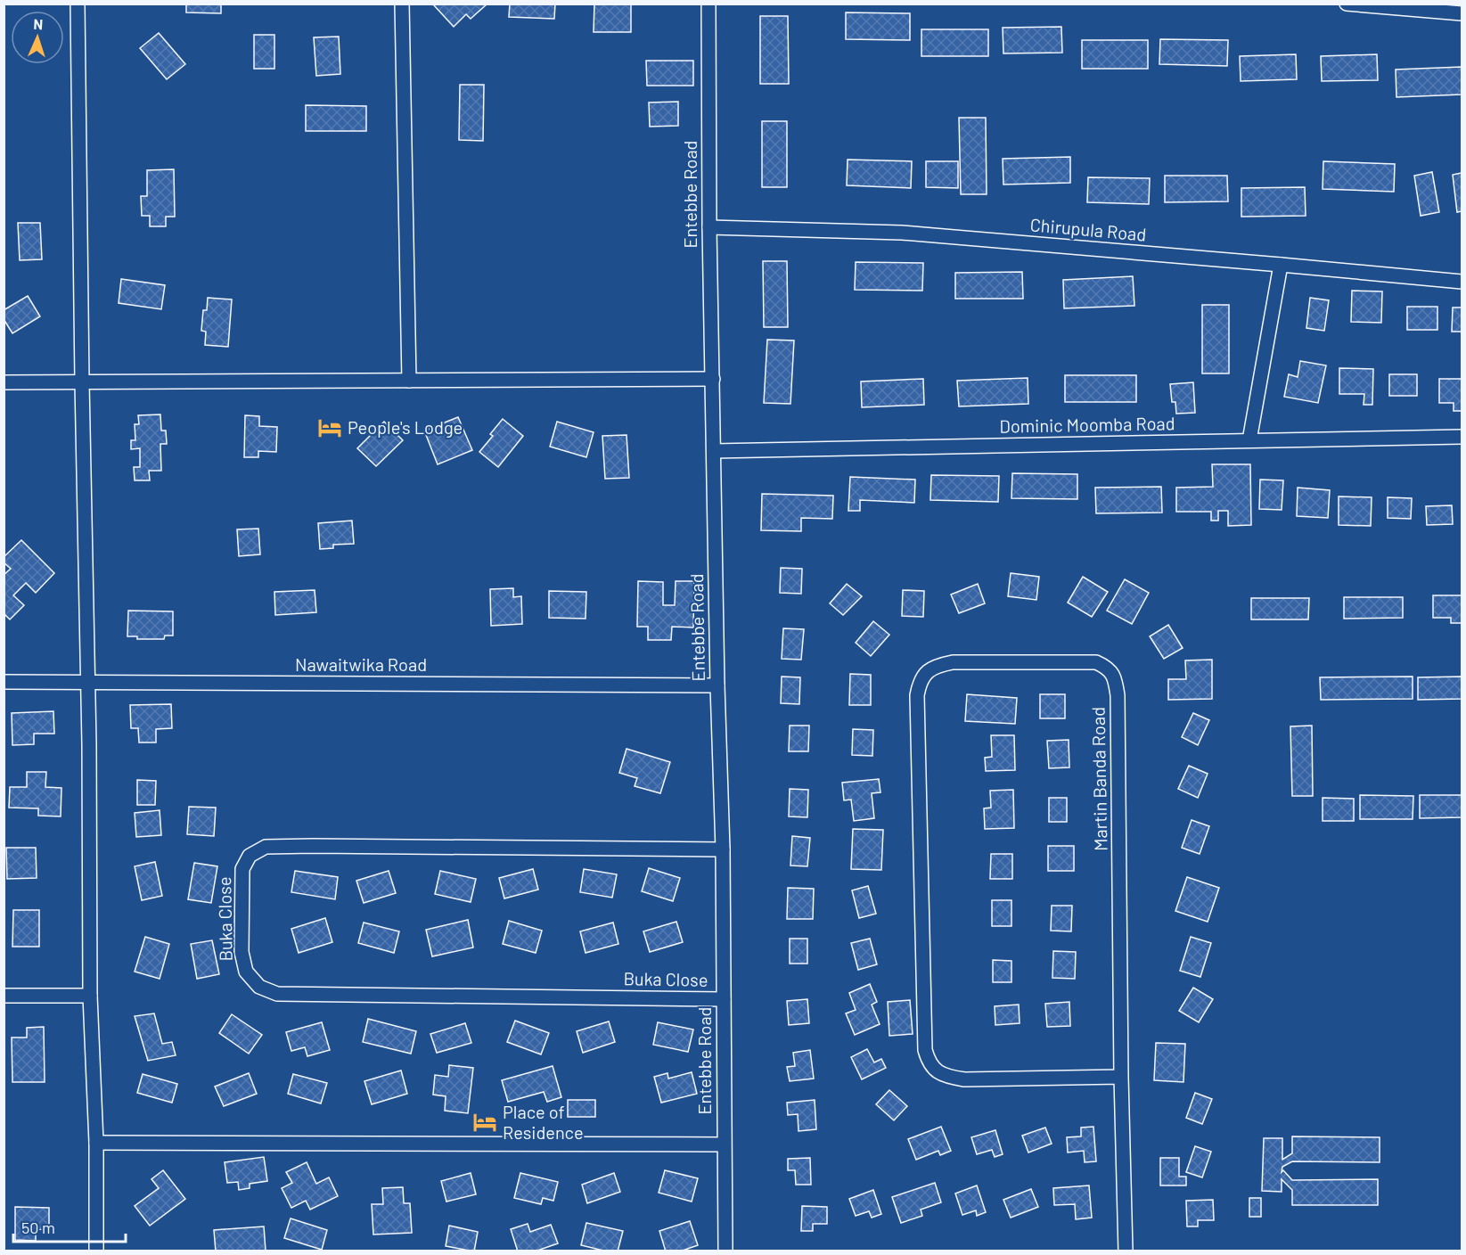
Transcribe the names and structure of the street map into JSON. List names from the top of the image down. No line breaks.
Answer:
{"streets":{"street":["Entebbe Road","Chirupula Road","Dominic Moomba Road","Nawaitwika Road","Martin Banda Road","Buka Close"]},"crossings":[["Entebbe Road","Chirupula Road"],["Entebbe Road","Dominic Moomba Road"],["Entebbe Road","Nawaitwika Road"],["Entebbe Road","Buka Close"]],"places":{"hotel":["People's Lodge","Place of Residence"]},"scale_bar":"50 m","north":"top"}
